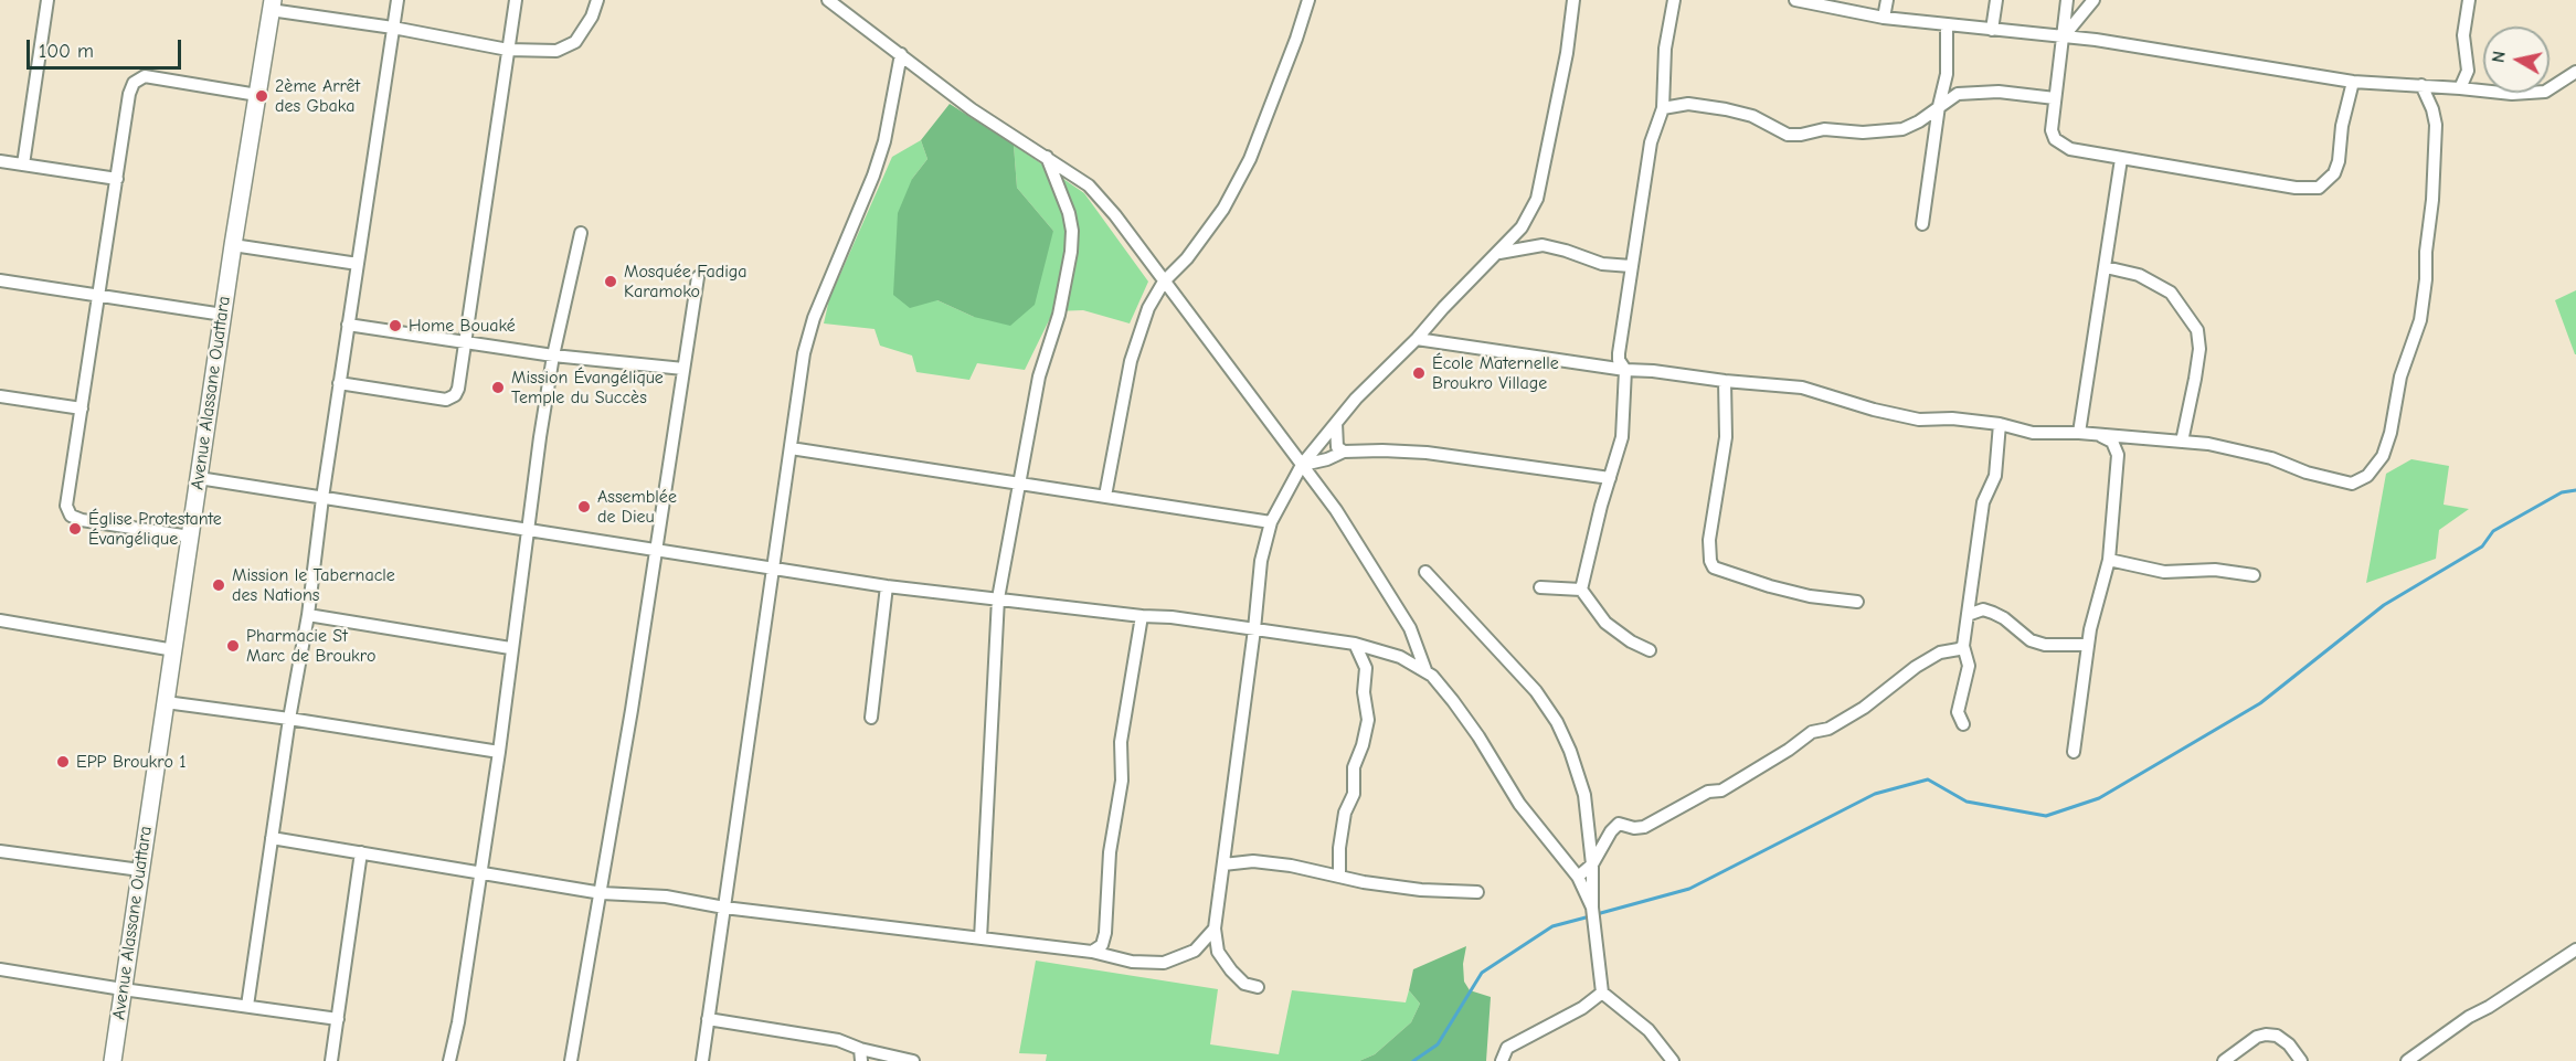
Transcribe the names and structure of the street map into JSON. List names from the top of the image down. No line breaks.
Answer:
{"streets":{"street":["Avenue Alassane Ouattara"]},"places":["2ème Arrêt des Gbaka","Mosquée Fadiga Karamoko","Home Bouaké","École Maternelle Broukro Village","Mission Évangélique Temple du Succès","Assemblée de Dieu","Église Protestante Évangélique","Mission le Tabernacle des Nations","Pharmacie St Marc de Broukro","EPP Broukro 1"],"scale_bar":"100 m","north":"left"}
